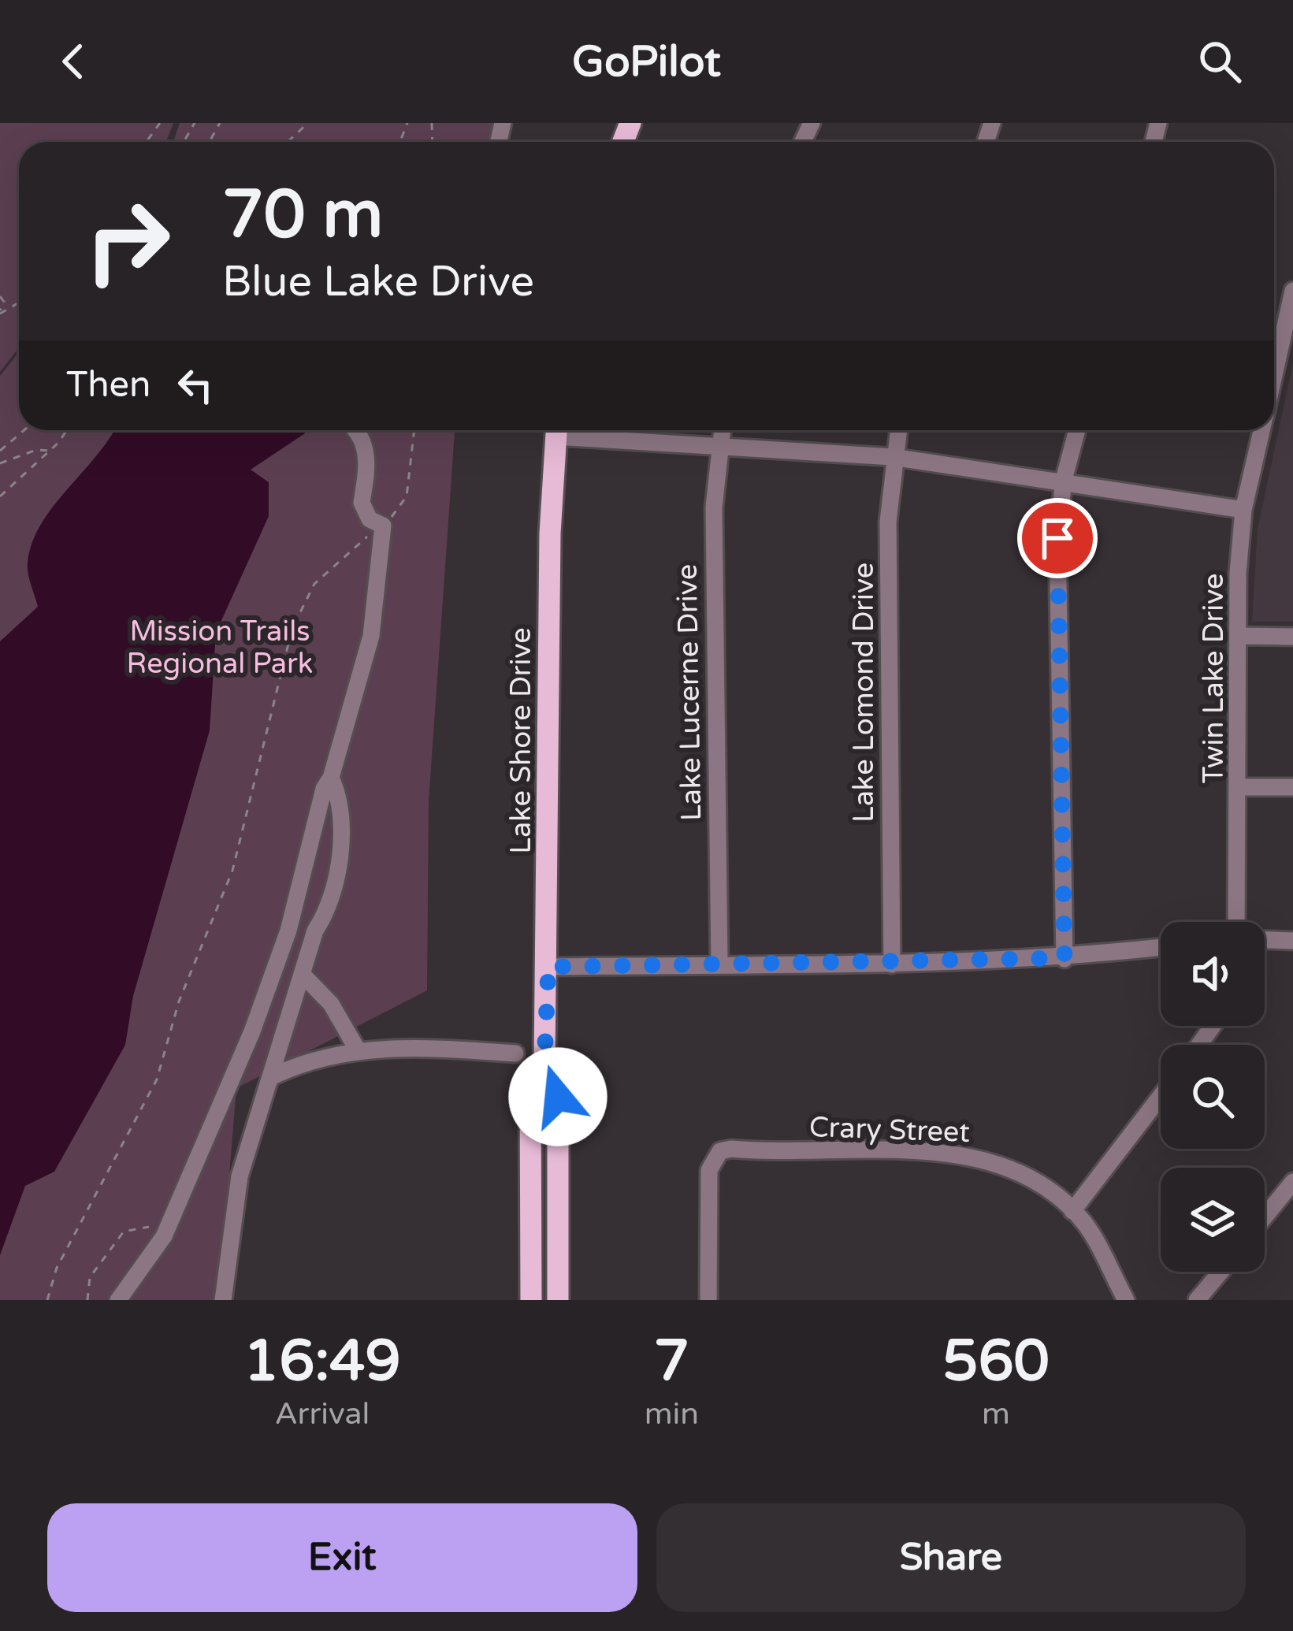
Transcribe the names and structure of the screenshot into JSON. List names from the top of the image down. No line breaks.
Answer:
{"streets":{"main road":["Lake Shore Drive"],"street":["Twin Lake Drive","Lake Lucerne Drive","Lake Lomond Drive","Crary Street"]},"parks":["Mission Trails Regional Park"],"page":{"header":"GoPilot","turn":["70 m","Blue Lake Drive"],"then":"Then","eta":["16:49","Arrival","7","min","560","m"],"buttons":["Exit","Share"]}}
